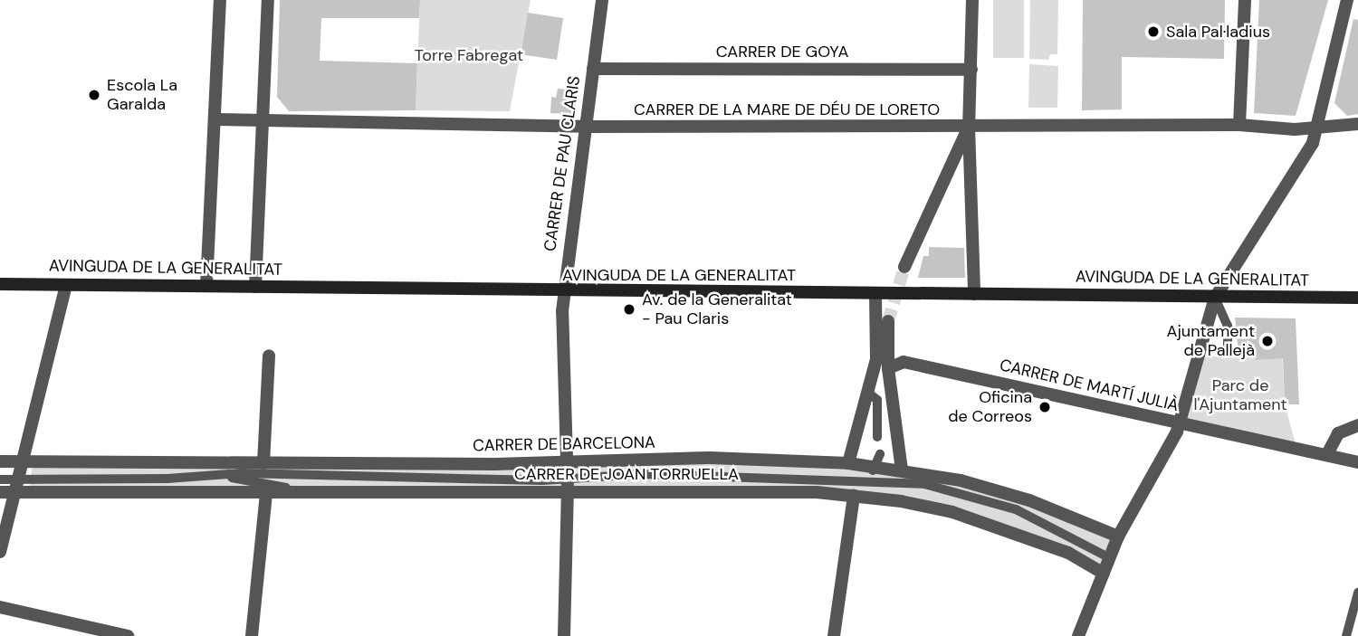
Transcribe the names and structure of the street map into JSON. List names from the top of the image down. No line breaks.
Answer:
{"streets":{"main road":["AVINGUDA DE LA GENERALITAT"],"street":["CARRER DE GOYA","CARRER DE LA MARE DE DÉU DE LORETO","CARRER DE PAU CLARIS","CARRER DE MARTÍ JULIÀ","CARRER DE BARCELONA","CARRER DE JOAN TORRUELLA"]},"crossings":[["CARRER DE GOYA","CARRER DE PAU CLARIS"],["CARRER DE LA MARE DE DÉU DE LORETO","CARRER DE PAU CLARIS"],["CARRER DE PAU CLARIS","AVINGUDA DE LA GENERALITAT"],["CARRER DE PAU CLARIS","CARRER DE BARCELONA"],["CARRER DE PAU CLARIS","CARRER DE JOAN TORRUELLA"]],"parks":["Torre Fabregat","Parc de l'Ajuntament"],"places":["Sala Pal·ladius","Escola La Garalda","Av. de la Generalitat - Pau Claris","Ajuntament de Pallejà","Oficina de Correos"]}
